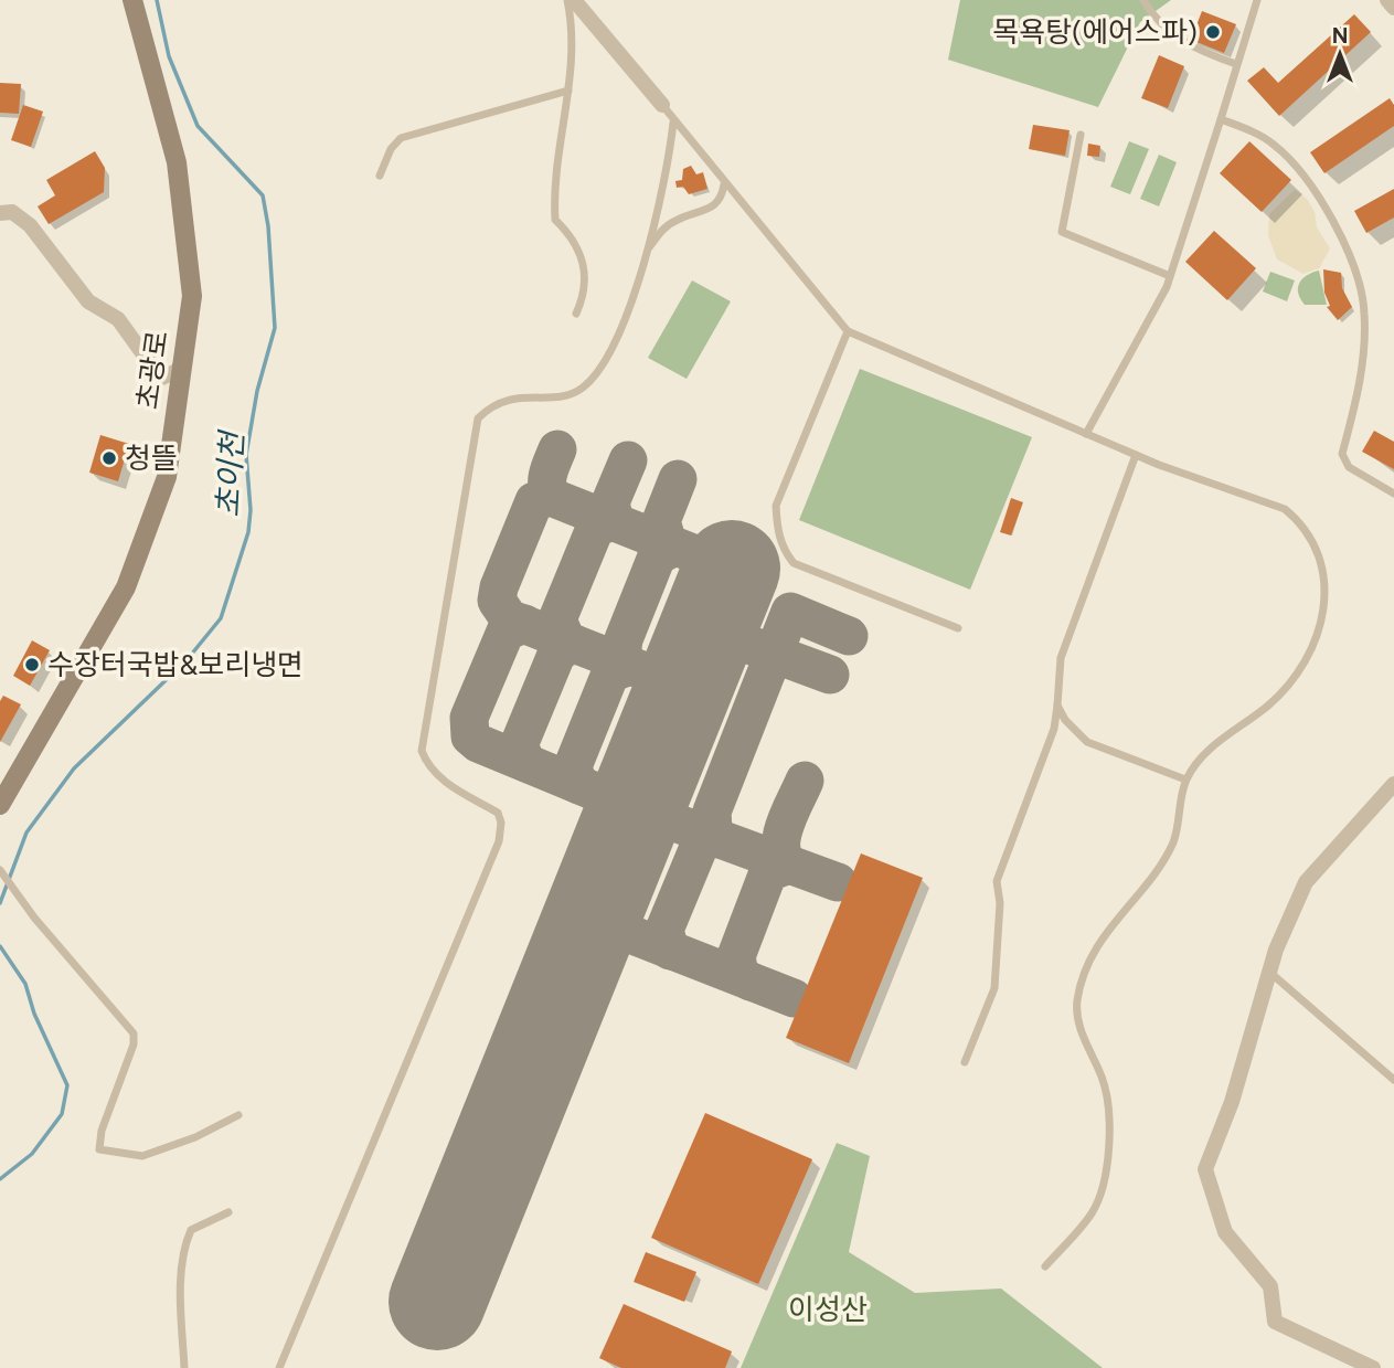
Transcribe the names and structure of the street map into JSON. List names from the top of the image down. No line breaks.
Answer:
{"streets":{"street":["초광로"]},"water":["초이천"],"parks":["이성산"],"places":["목욕탕(에어스파)","청뜰","수장터국밥&보리냉면"],"north":"top"}
